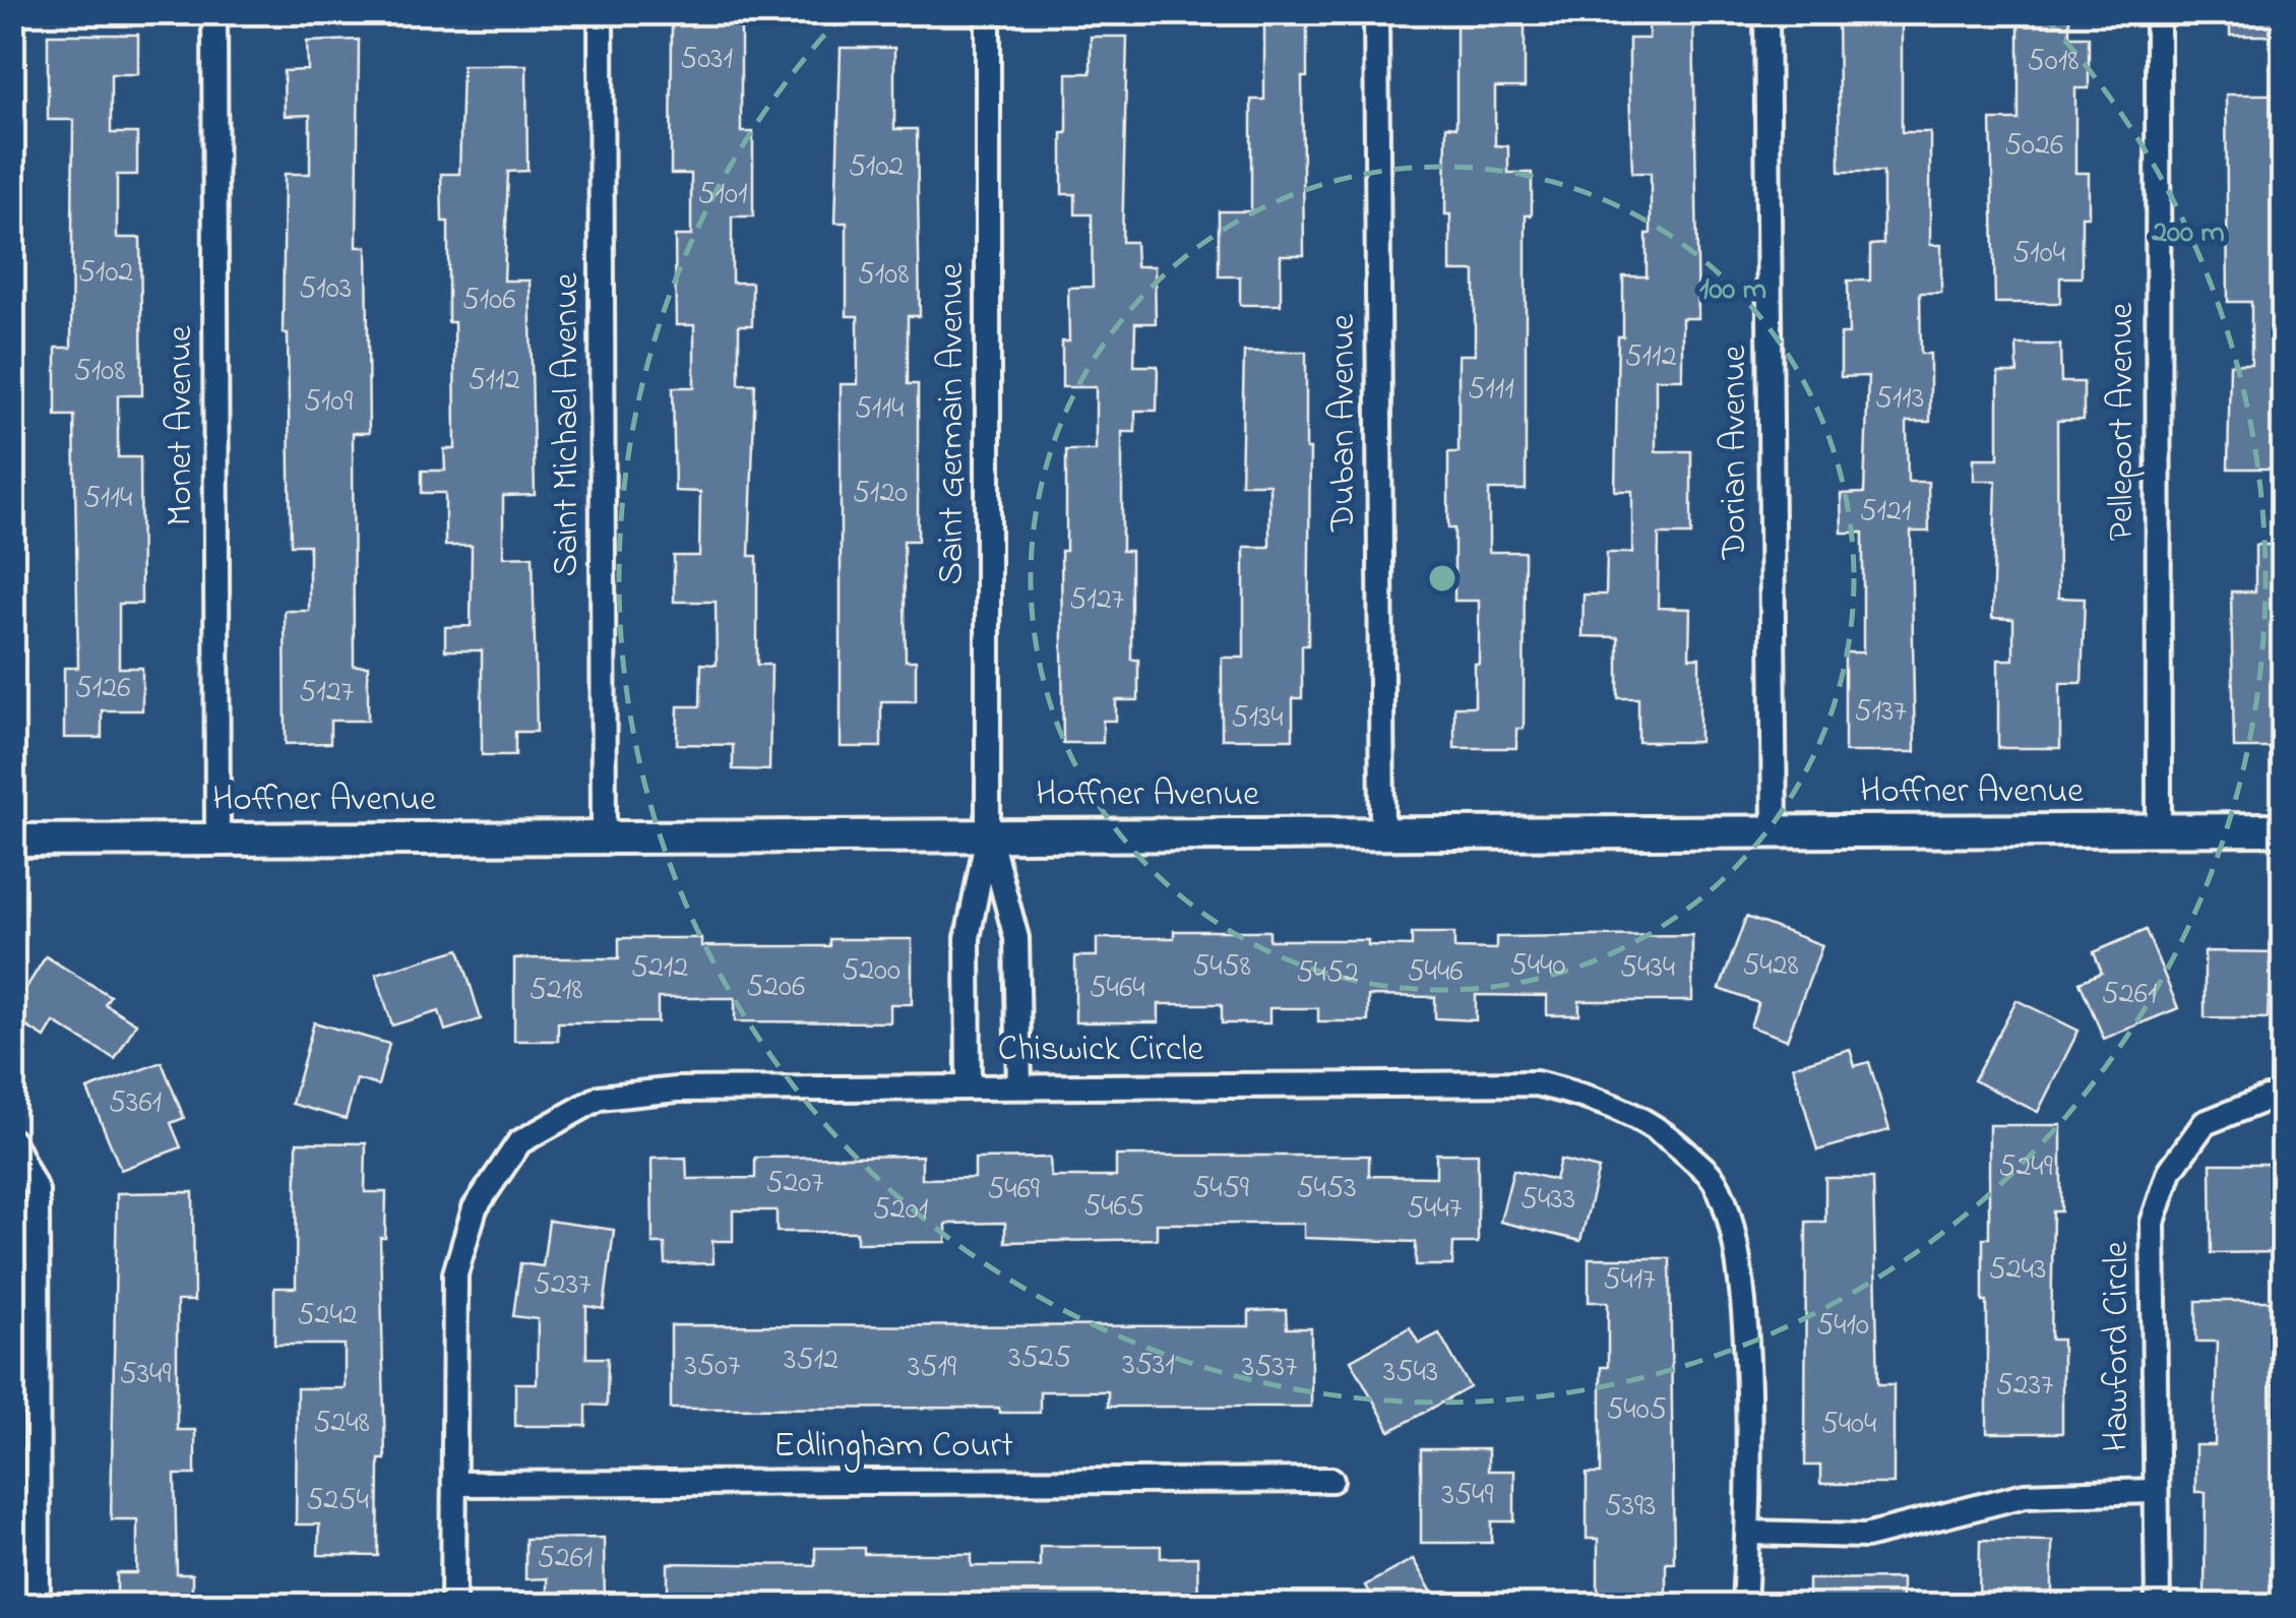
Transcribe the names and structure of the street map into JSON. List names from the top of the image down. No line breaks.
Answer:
{"streets":{"main road":["Hoffner Avenue"],"street":["Pelleport Avenue","Duban Avenue","Saint Germain Avenue","Saint Michael Avenue","Monet Avenue","Dorian Avenue","Chiswick Circle","Hawford Circle","Edlingham Court"]},"crossings":[["Pelleport Avenue","Hoffner Avenue"],["Duban Avenue","Hoffner Avenue"],["Saint Germain Avenue","Hoffner Avenue"],["Saint Michael Avenue","Hoffner Avenue"],["Monet Avenue","Hoffner Avenue"],["Dorian Avenue","Hoffner Avenue"],["Chiswick Circle","Edlingham Court"]],"house_numbers":["5031","5018","5026","5102","5101","5104","5102","5108","5103","5106","5112","5108","5112","5111","5113","5109","5114","5120","5114","5121","5127","5126","5127","5137","5134","5440","5428","5458","5212","5434","5200","5446","5452","5206","5464","5218","5261","5361","5249","5207","5459","5453","5469","5433","5465","5447","5201","5243","5417","5237","5242","5410","3525","3512","3531","3507","3519","3537","3543","5349","5237","5405","5248","5404","3549","5254","5393","5261"],"rings":["200 m","100 m"]}
